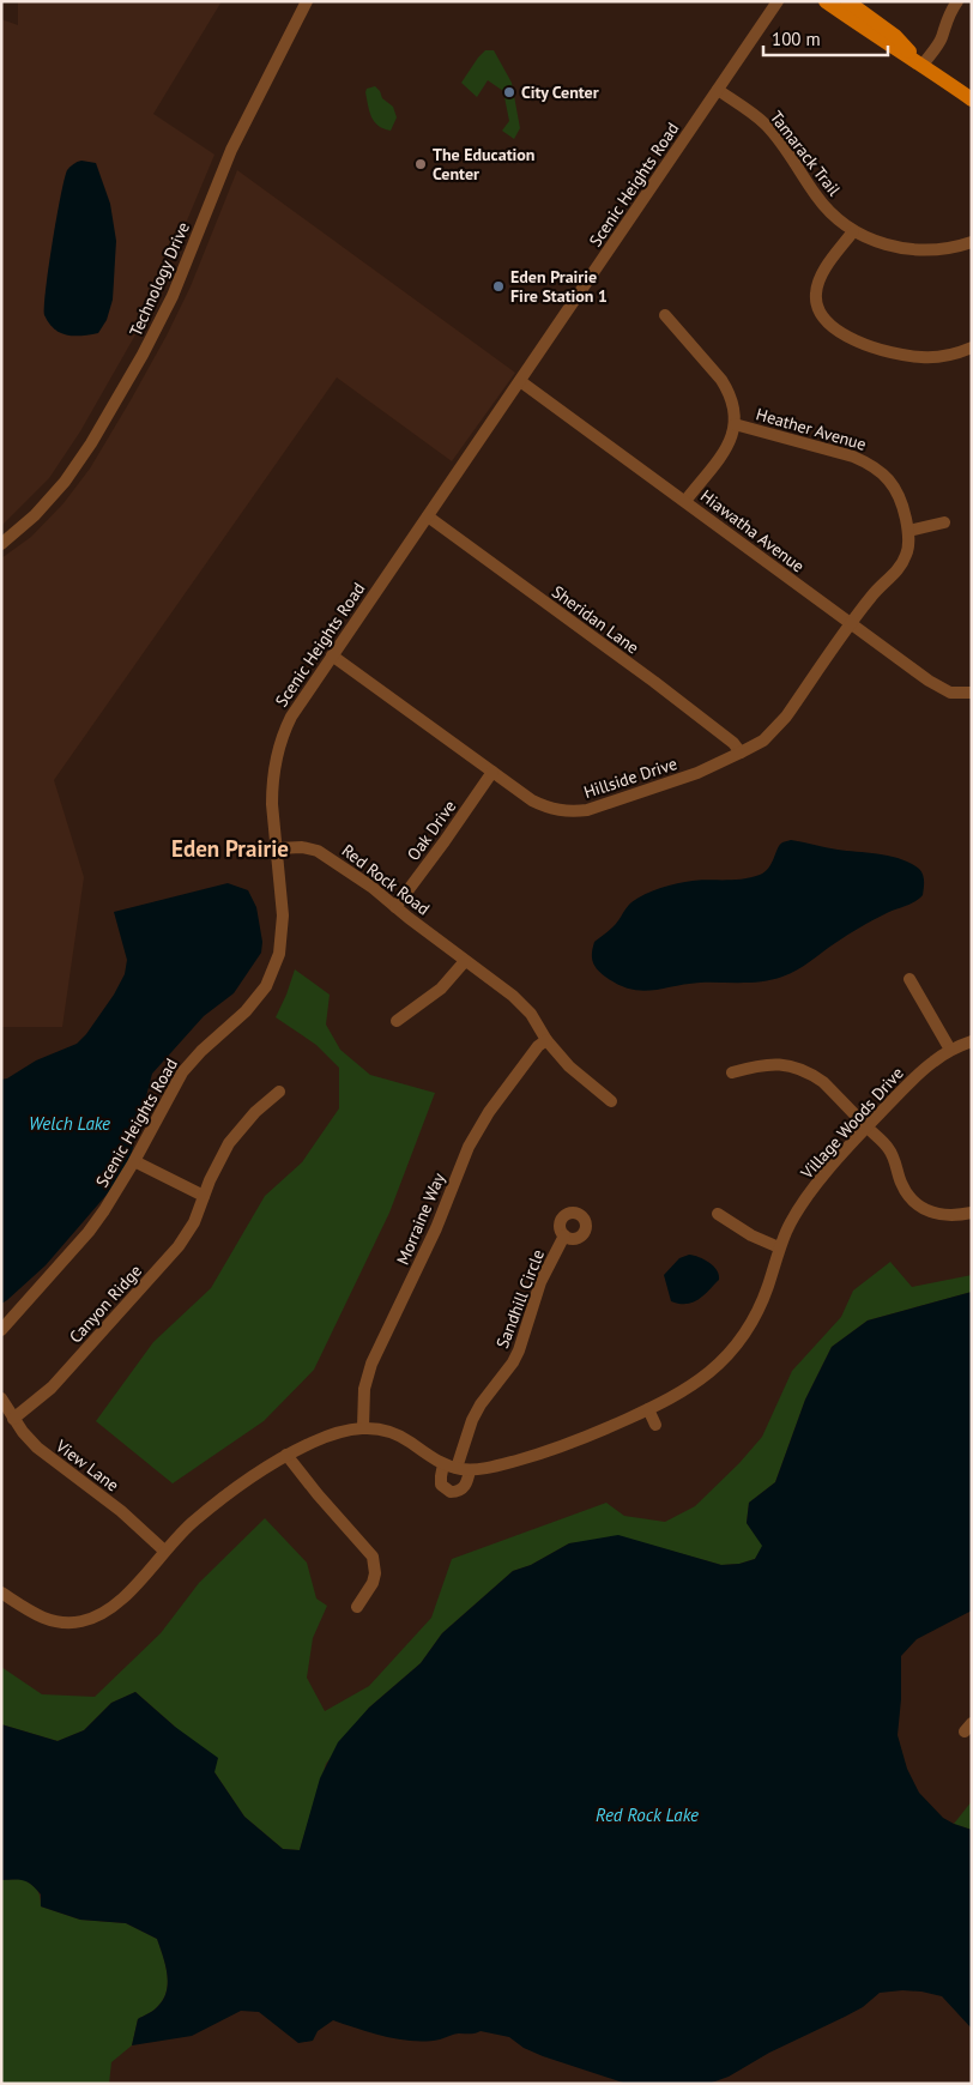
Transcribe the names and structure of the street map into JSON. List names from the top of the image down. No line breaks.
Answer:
{"streets":{"street":["Tamarack Trail","Scenic Heights Road","Technology Drive","Heather Avenue","Hiawatha Avenue","Sheridan Lane","Hillside Drive","Oak Drive","Red Rock Road","Village Woods Drive","Morraine Way","Sandhill Circle","Canyon Ridge","View Lane"]},"crossings":[["Tamarack Trail","Scenic Heights Road"],["Scenic Heights Road","Hiawatha Avenue"],["Scenic Heights Road","Sheridan Lane"],["Scenic Heights Road","Hillside Drive"],["Scenic Heights Road","Red Rock Road"],["Heather Avenue","Hiawatha Avenue"],["Heather Avenue","Hillside Drive"],["Hiawatha Avenue","Hillside Drive"],["Sheridan Lane","Hillside Drive"],["Hillside Drive","Oak Drive"],["Oak Drive","Red Rock Road"],["Red Rock Road","Morraine Way"],["Village Woods Drive","Morraine Way"],["Village Woods Drive","Sandhill Circle"],["Village Woods Drive","View Lane"],["Canyon Ridge","View Lane"]],"districts":["Eden Prairie"],"water":["Welch Lake","Red Rock Lake"],"places":["City Center","The Education Center","Eden Prairie Fire Station 1"],"scale_bar":"100 m"}
